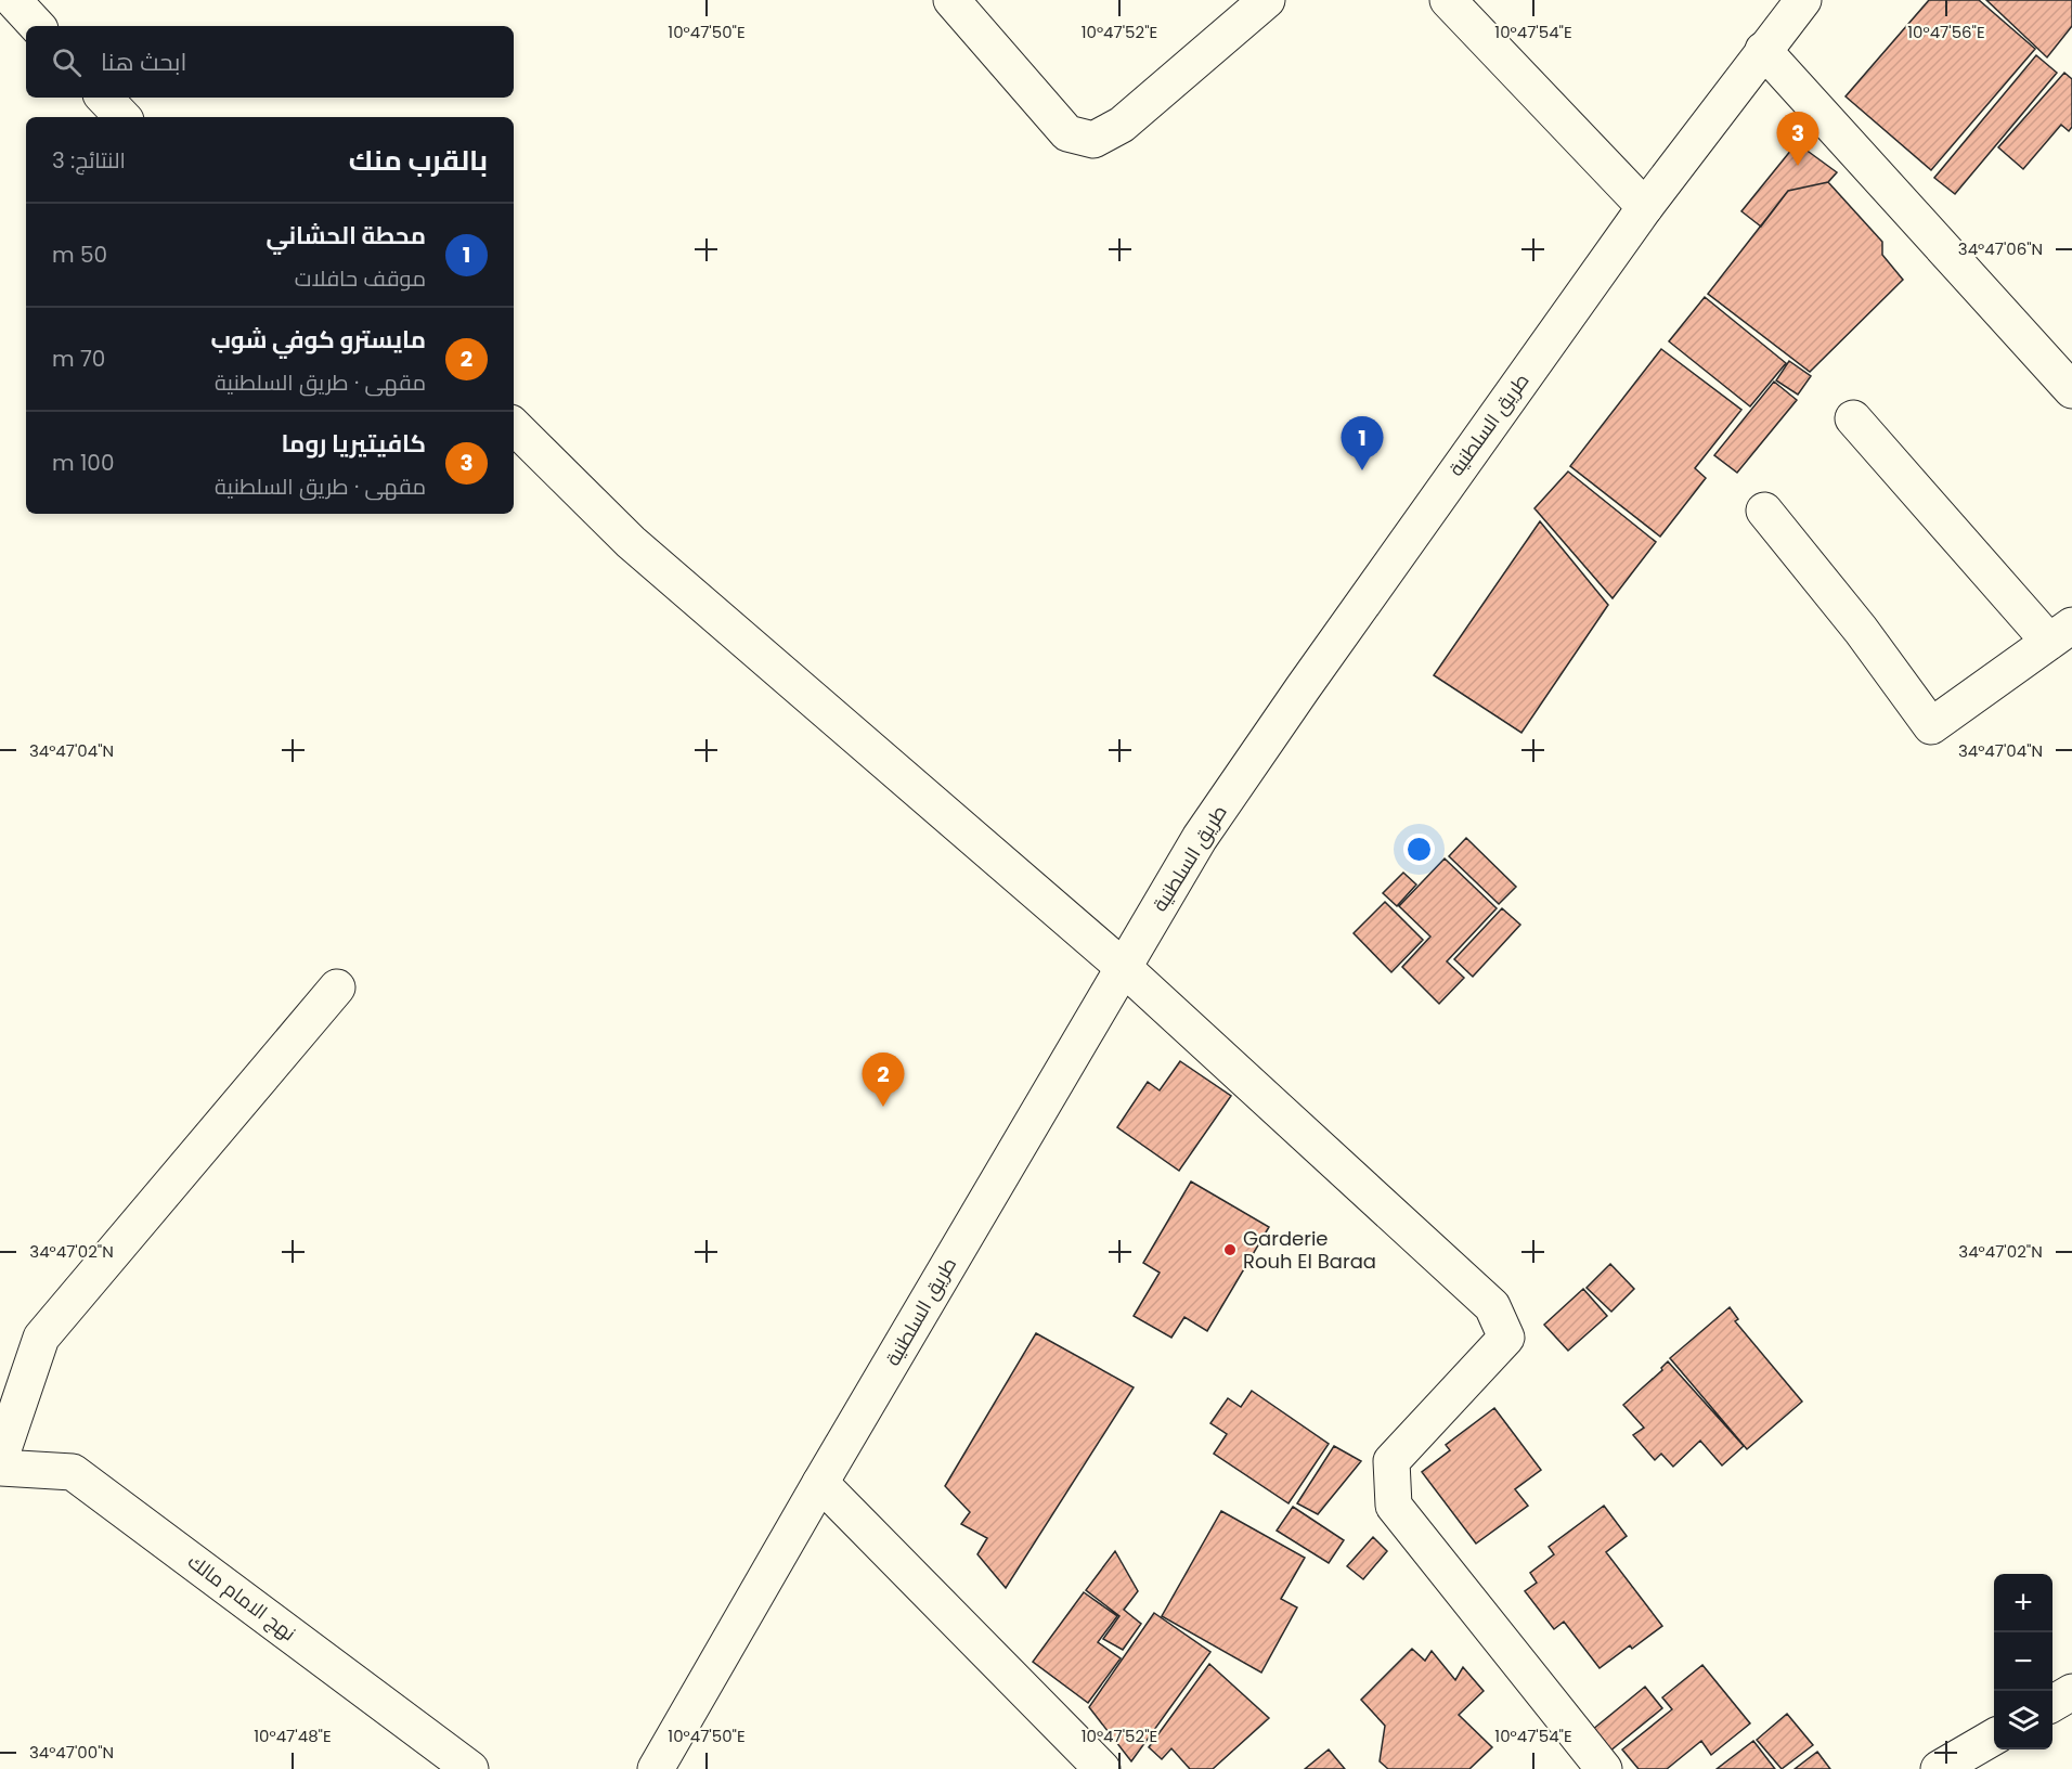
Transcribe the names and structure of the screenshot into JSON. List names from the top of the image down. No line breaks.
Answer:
{"streets":{"street":["طريق السلطنية","نهج الامام مالك"]},"places":["Garderie Rouh El Baraa"],"page":{"search":"ابحث هنا","pins":["3","1","2"],"heading":["بالقرب منك","النتائج: 3"],"list":[{"mark":"1","name":"محطة الحشاني","note":"موقف حافلات","value":"50 m"},{"mark":"2","name":"مايسترو كوفي شوب","note":"مقهى · طريق السلطنية","value":"70 m"},{"mark":"3","name":"كافيتيريا روما","note":"مقهى · طريق السلطنية","value":"100 m"}],"map_buttons":["+","−"]},"coordinates":["10°47'50\"E","10°47'52\"E","10°47'54\"E","10°47'56\"E","34°47'06\"N","34°47'04\"N","34°47'02\"N","10°47'48\"E","34°47'00\"N"]}
